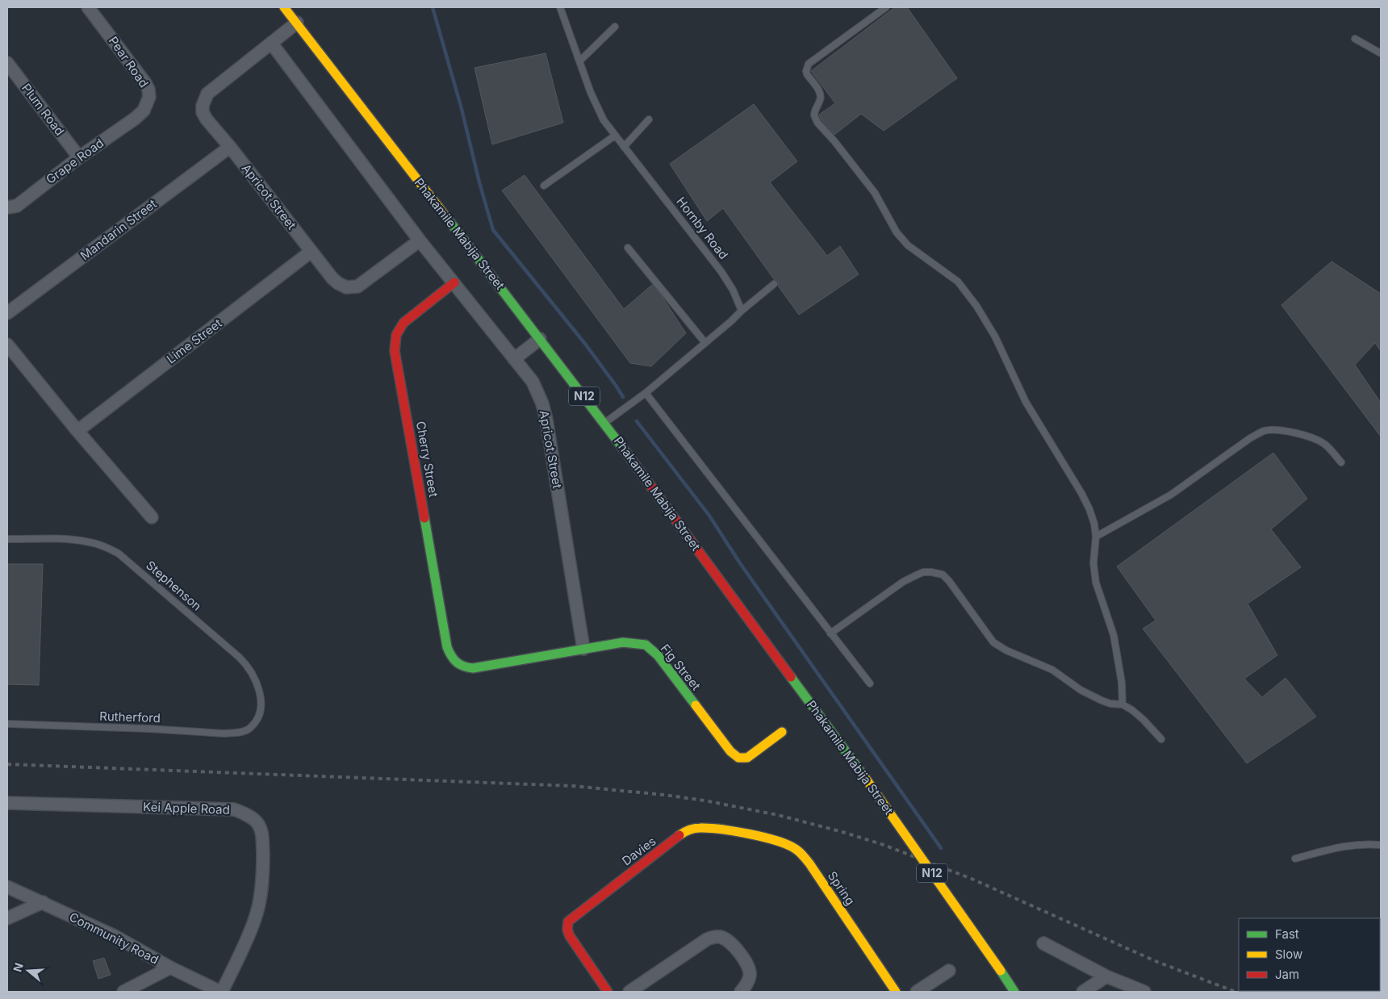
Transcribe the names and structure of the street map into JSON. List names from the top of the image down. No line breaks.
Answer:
{"streets":{"main road":["Phakamile Mabija Street","N12","Cherry Street","Fig Street","Davies","Spring"],"street":["Pear Road","Plum Road","Grape Road","Apricot Street","Mandarin Street","Lime Street","Kei Apple Road","Community Road"],"lane":["Hornby Road","Stephenson","Rutherford"]},"crossings":[["Pear Road","Grape Road"],["Plum Road","Grape Road"],["Apricot Street","Mandarin Street"],["Apricot Street","Phakamile Mabija Street"],["Apricot Street","Lime Street"],["Apricot Street","Cherry Street"],["Apricot Street","Fig Street"],["Cherry Street","Fig Street"],["Stephenson","Rutherford"],["Kei Apple Road","Community Road"],["Davies","Spring"]],"legend":["Fast","Slow","Jam"],"north":"left"}
